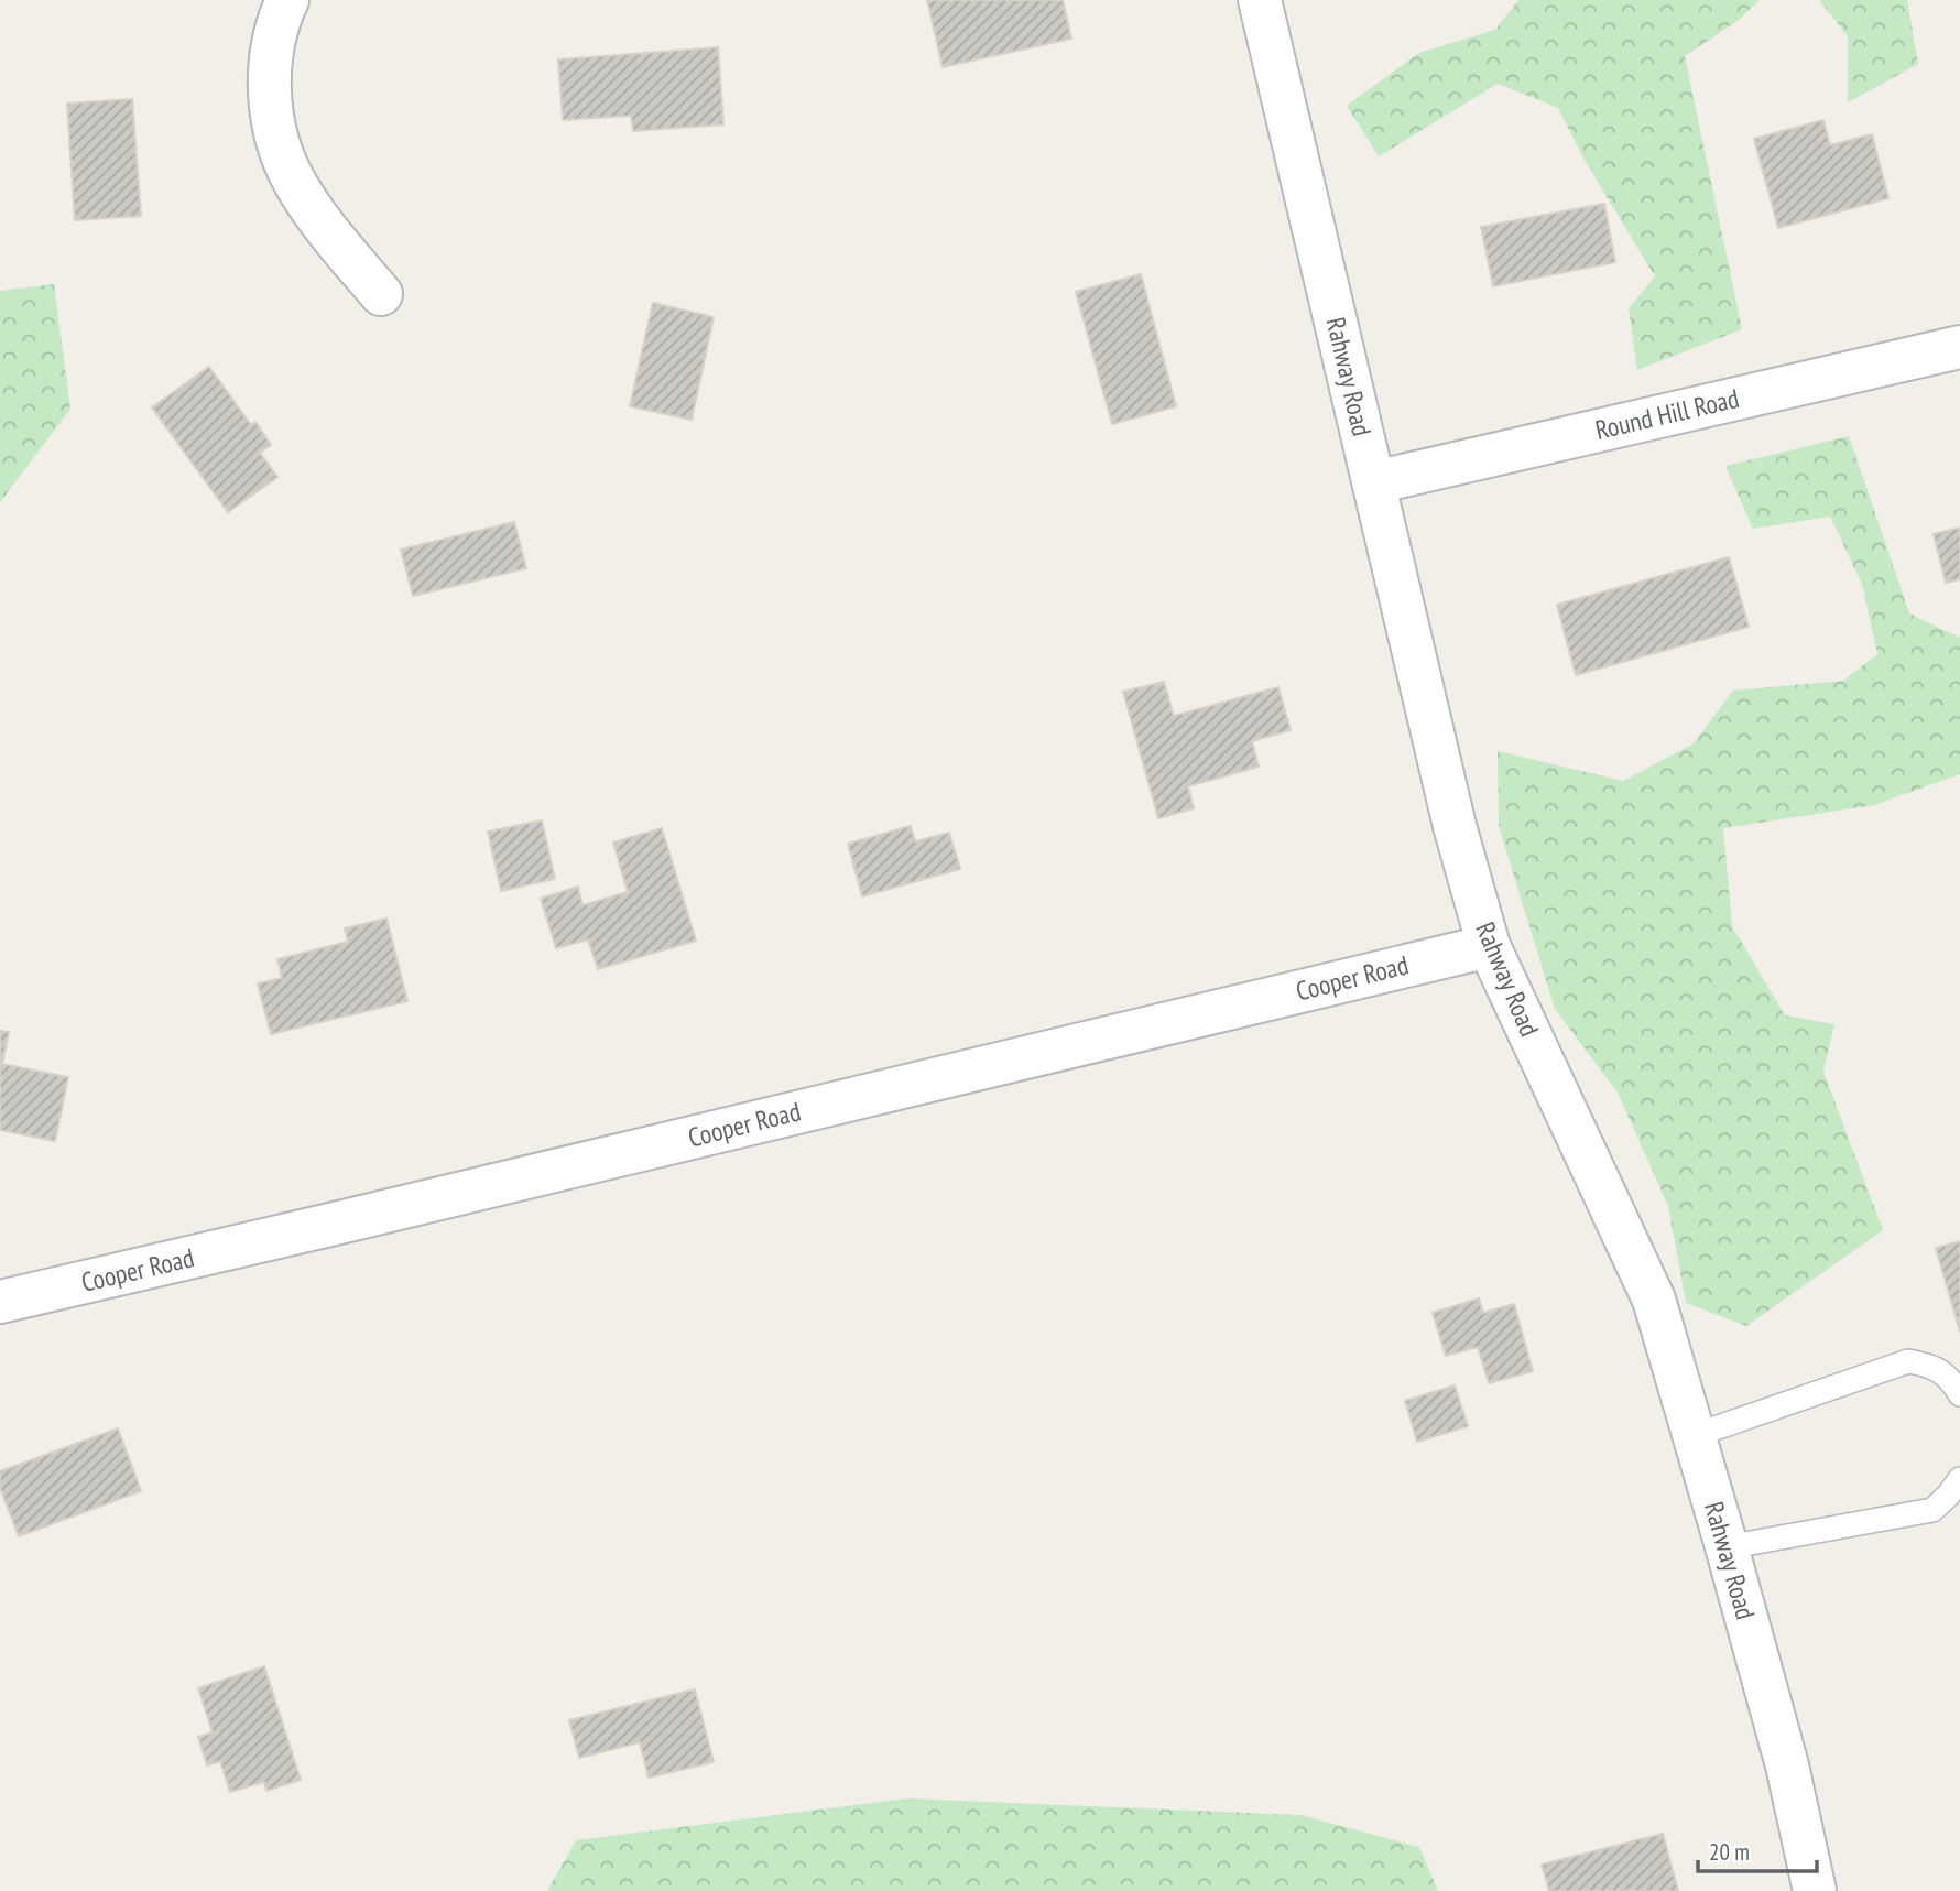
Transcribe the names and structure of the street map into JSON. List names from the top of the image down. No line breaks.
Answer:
{"streets":{"street":["Rahway Road","Round Hill Road","Cooper Road"]},"crossings":[["Rahway Road","Round Hill Road"],["Rahway Road","Cooper Road"]],"scale_bar":"20 m"}
